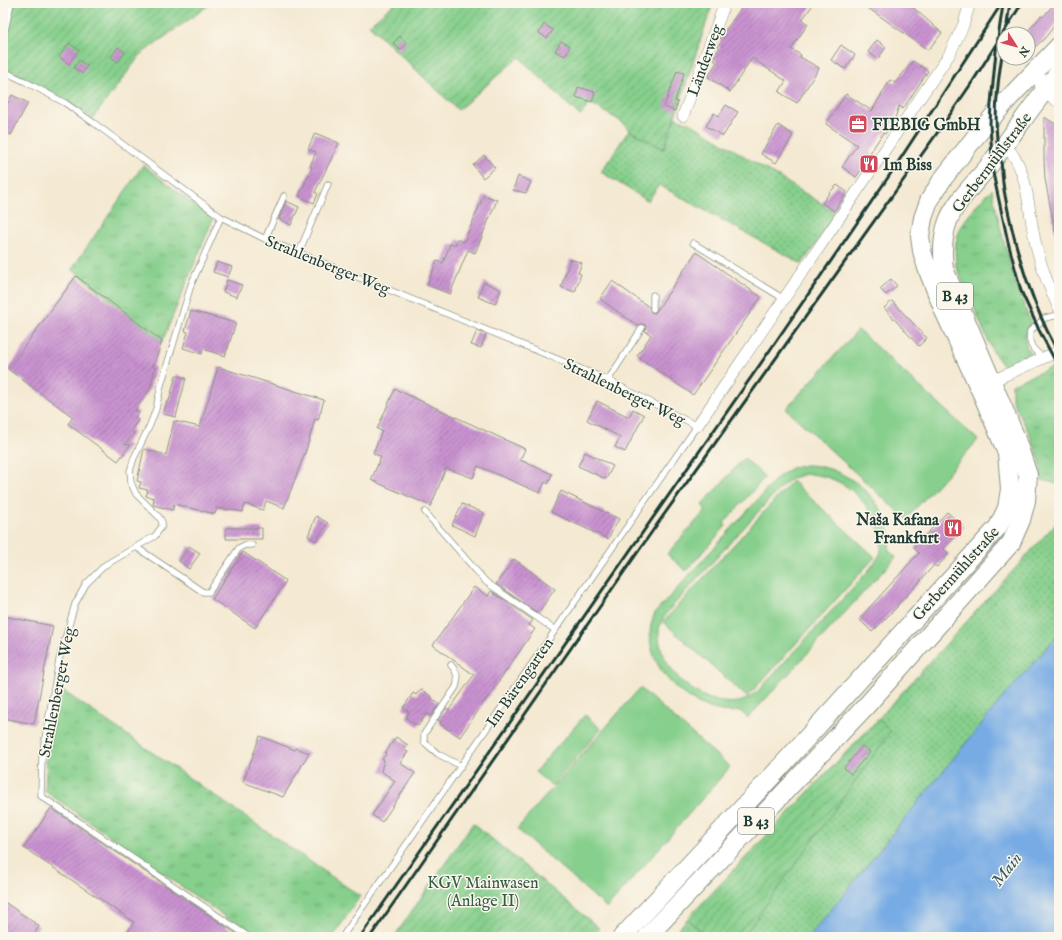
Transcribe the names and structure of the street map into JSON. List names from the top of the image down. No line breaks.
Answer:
{"streets":{"main road":["Gerbermühlstraße","B 43"],"street":["Länderweg","Strahlenberger Weg"],"lane":["Im Bärengarten"]},"crossings":[["Strahlenberger Weg","Im Bärengarten"]],"water":["Main"],"parks":["KGV Mainwasen (Anlage II)"],"places":{"office":["FIEBIG GmbH"],"restaurant":["Im Biss","Naša Kafana Frankfurt"]},"north":"bottom right"}
